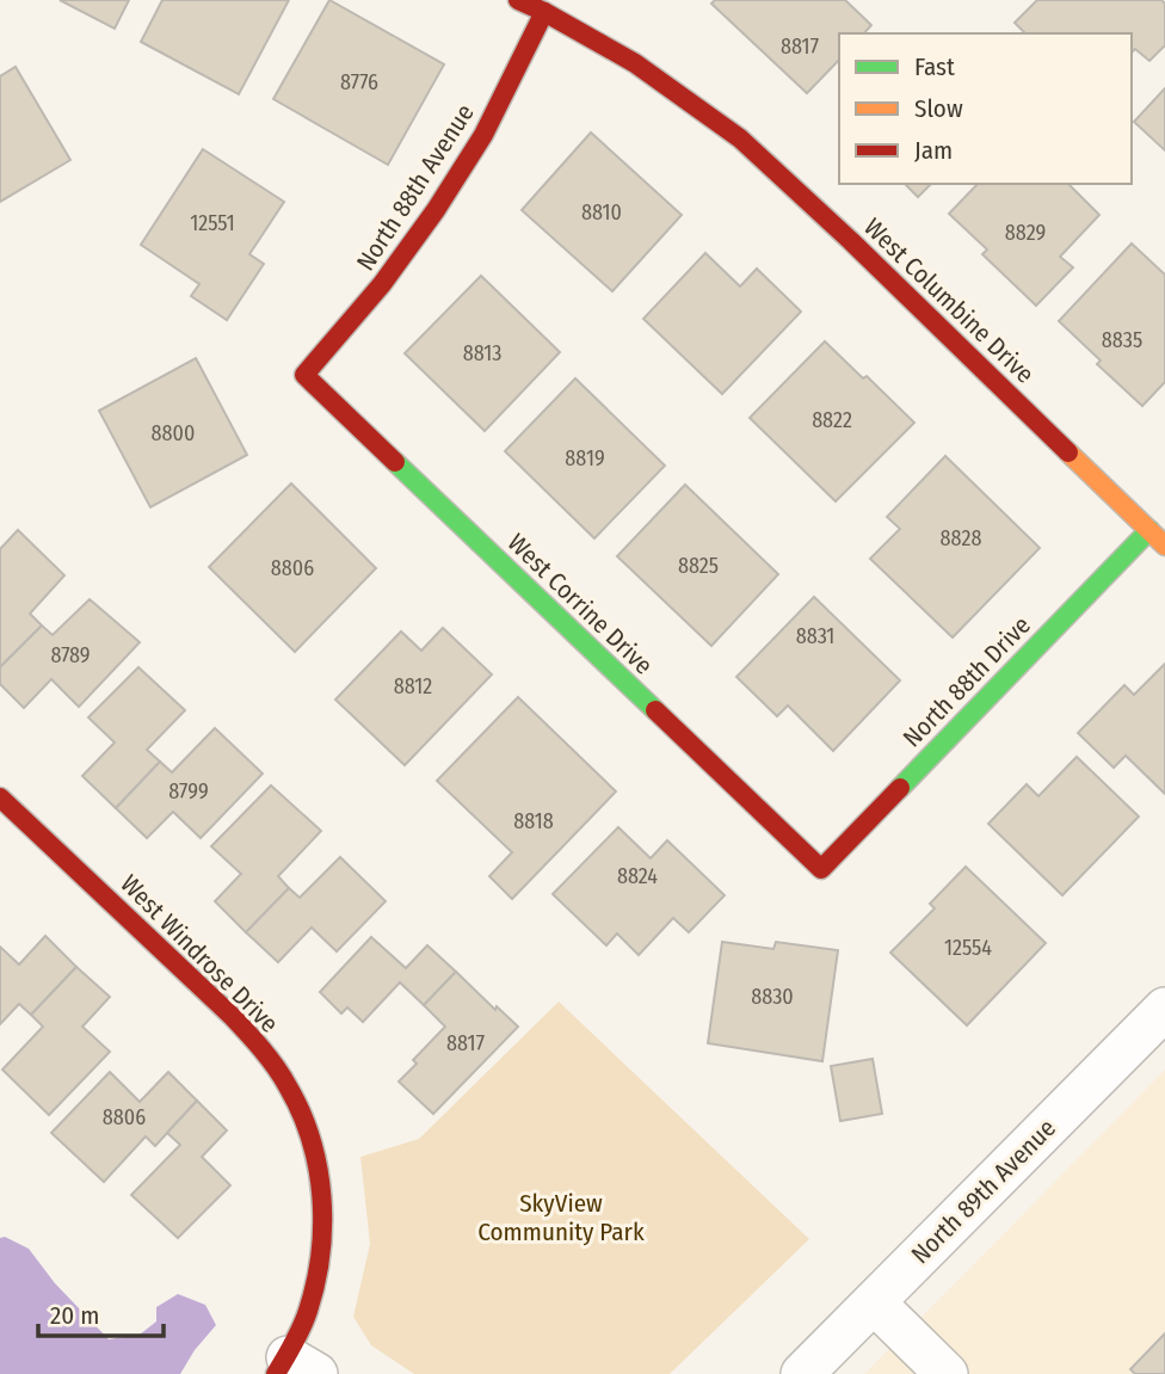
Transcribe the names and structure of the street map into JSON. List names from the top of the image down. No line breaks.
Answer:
{"streets":{"street":["North 88th Avenue","West Columbine Drive","West Corrine Drive","North 88th Drive","West Windrose Drive","North 89th Avenue"]},"crossings":[["North 88th Avenue","West Columbine Drive"],["North 88th Avenue","West Corrine Drive"],["West Columbine Drive","North 88th Drive"],["West Corrine Drive","North 88th Drive"]],"parks":["SkyView Community Park"],"house_numbers":["8817","8776","8810","12551","8829","8835","8813","8822","8800","8819","8828","8825","8806","8831","8789","8812","8799","8818","8824","12554","8830","8817","8806"],"legend":["Fast","Slow","Jam"],"scale_bar":"20 m"}
